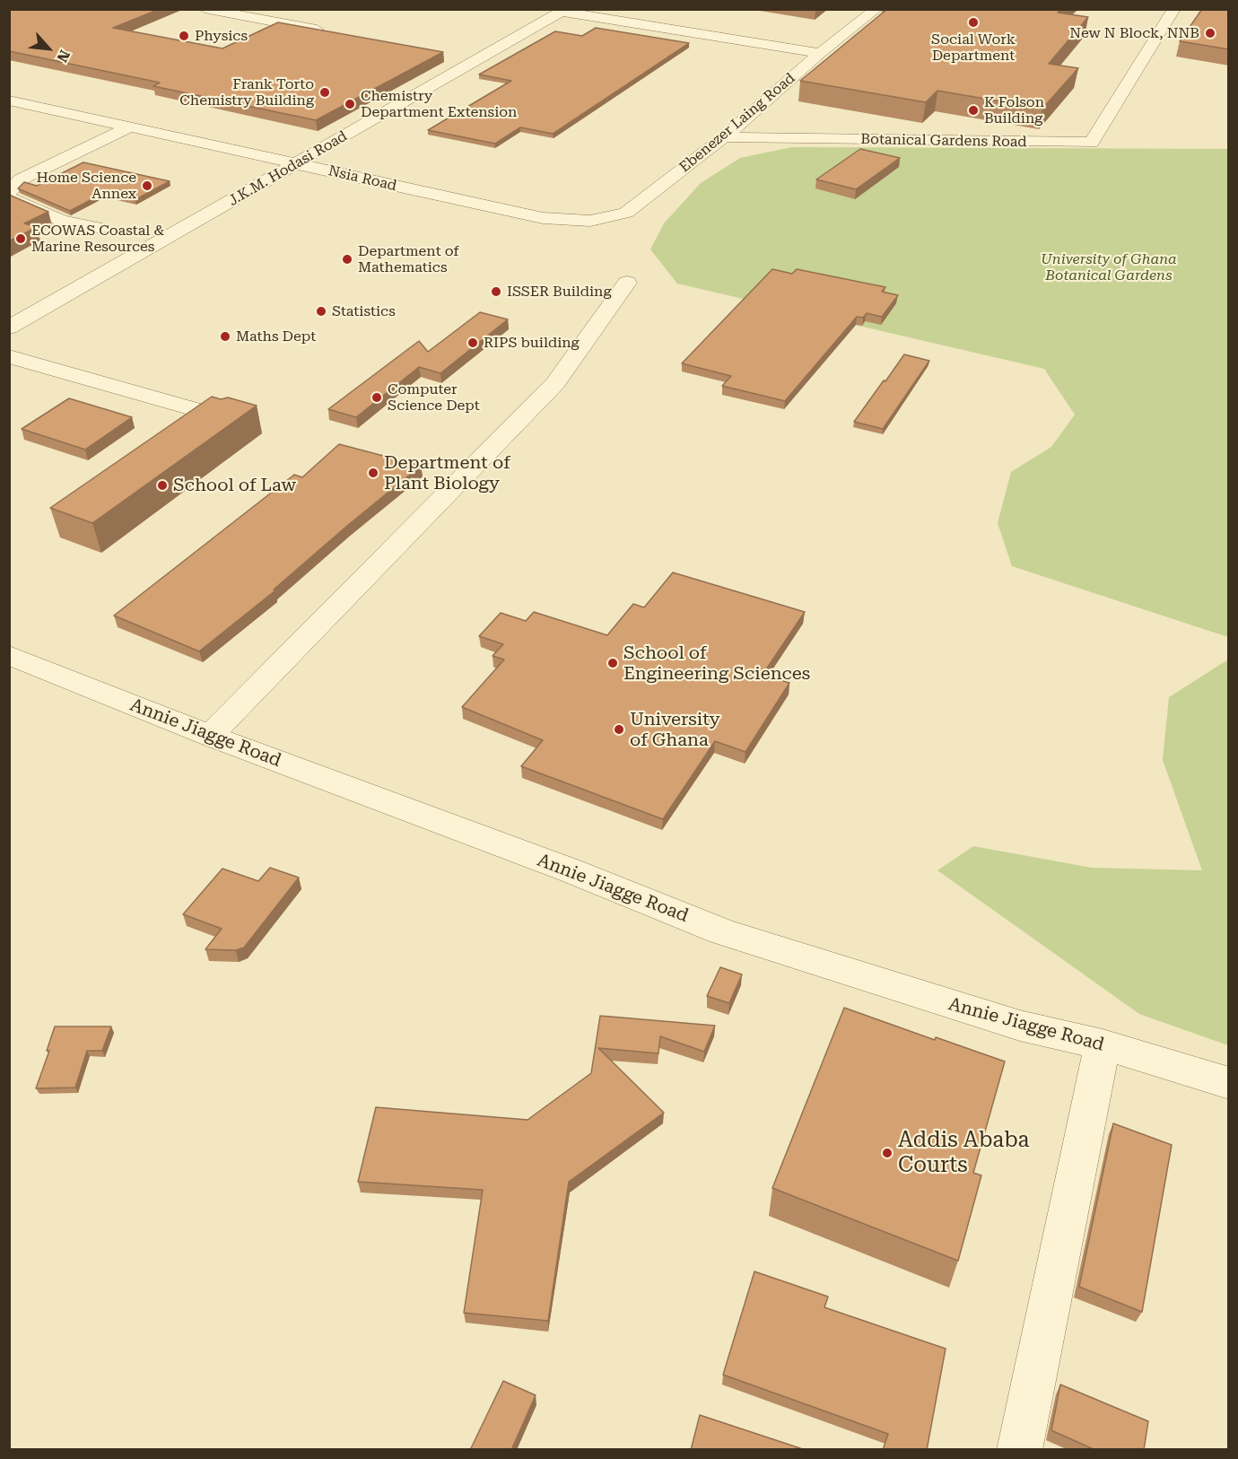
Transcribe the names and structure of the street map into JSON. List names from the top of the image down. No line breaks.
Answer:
{"streets":{"street":["Ebenezer Laing Road","Botanical Gardens Road","J.K.M. Hodasi Road","Nsia Road","Annie Jiagge Road"]},"crossings":[["Ebenezer Laing Road","Botanical Gardens Road"],["Ebenezer Laing Road","Nsia Road"],["J.K.M. Hodasi Road","Nsia Road"]],"parks":["University of Ghana Botanical Gardens"],"places":["Social Work Department","New N Block, NNB","Physics","Frank Torto Chemistry Building","Chemistry Department Extension","K Folson Building","Home Science Annex","ECOWAS Coastal & Marine Resources","Department of Mathematics","ISSER Building","Statistics","Maths Dept","RIPS building","Computer Science Dept","Department of Plant Biology","School of Law","School of Engineering Sciences","University of Ghana","Addis Ababa Courts"],"north":"bottom right"}
